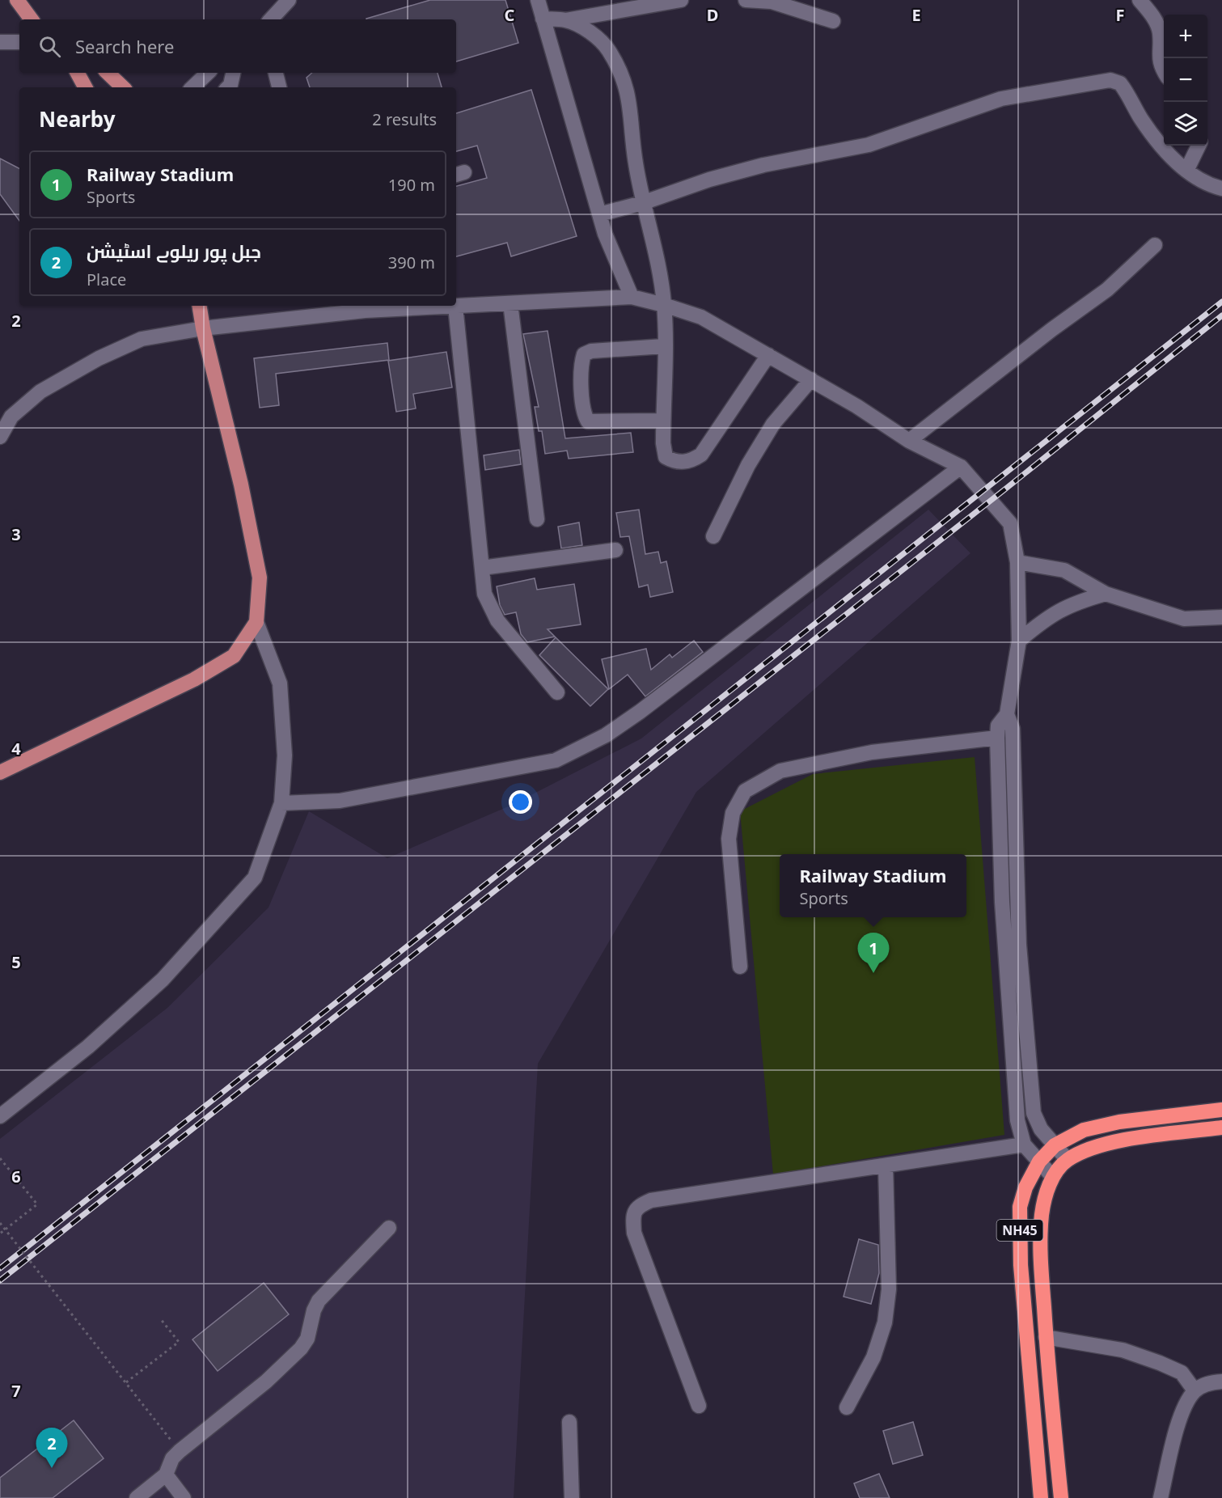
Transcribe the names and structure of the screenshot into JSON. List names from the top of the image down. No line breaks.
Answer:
{"streets":{"highway":["NH45"]},"page":{"map_buttons":["+","−"],"search":"Search here","heading":["Nearby","2 results"],"list":[{"mark":"1","name":"Railway Stadium","note":"Sports","value":"190 m"},{"mark":"2","name":"جبل پور ریلوے اسٹیشن","note":"Place","value":"390 m"}],"popup":["Railway Stadium","Sports"],"pins":["1","2"]},"grid":{"columns":["C","D","E","F"],"rows":["2","3","4","5","6","7"]}}
